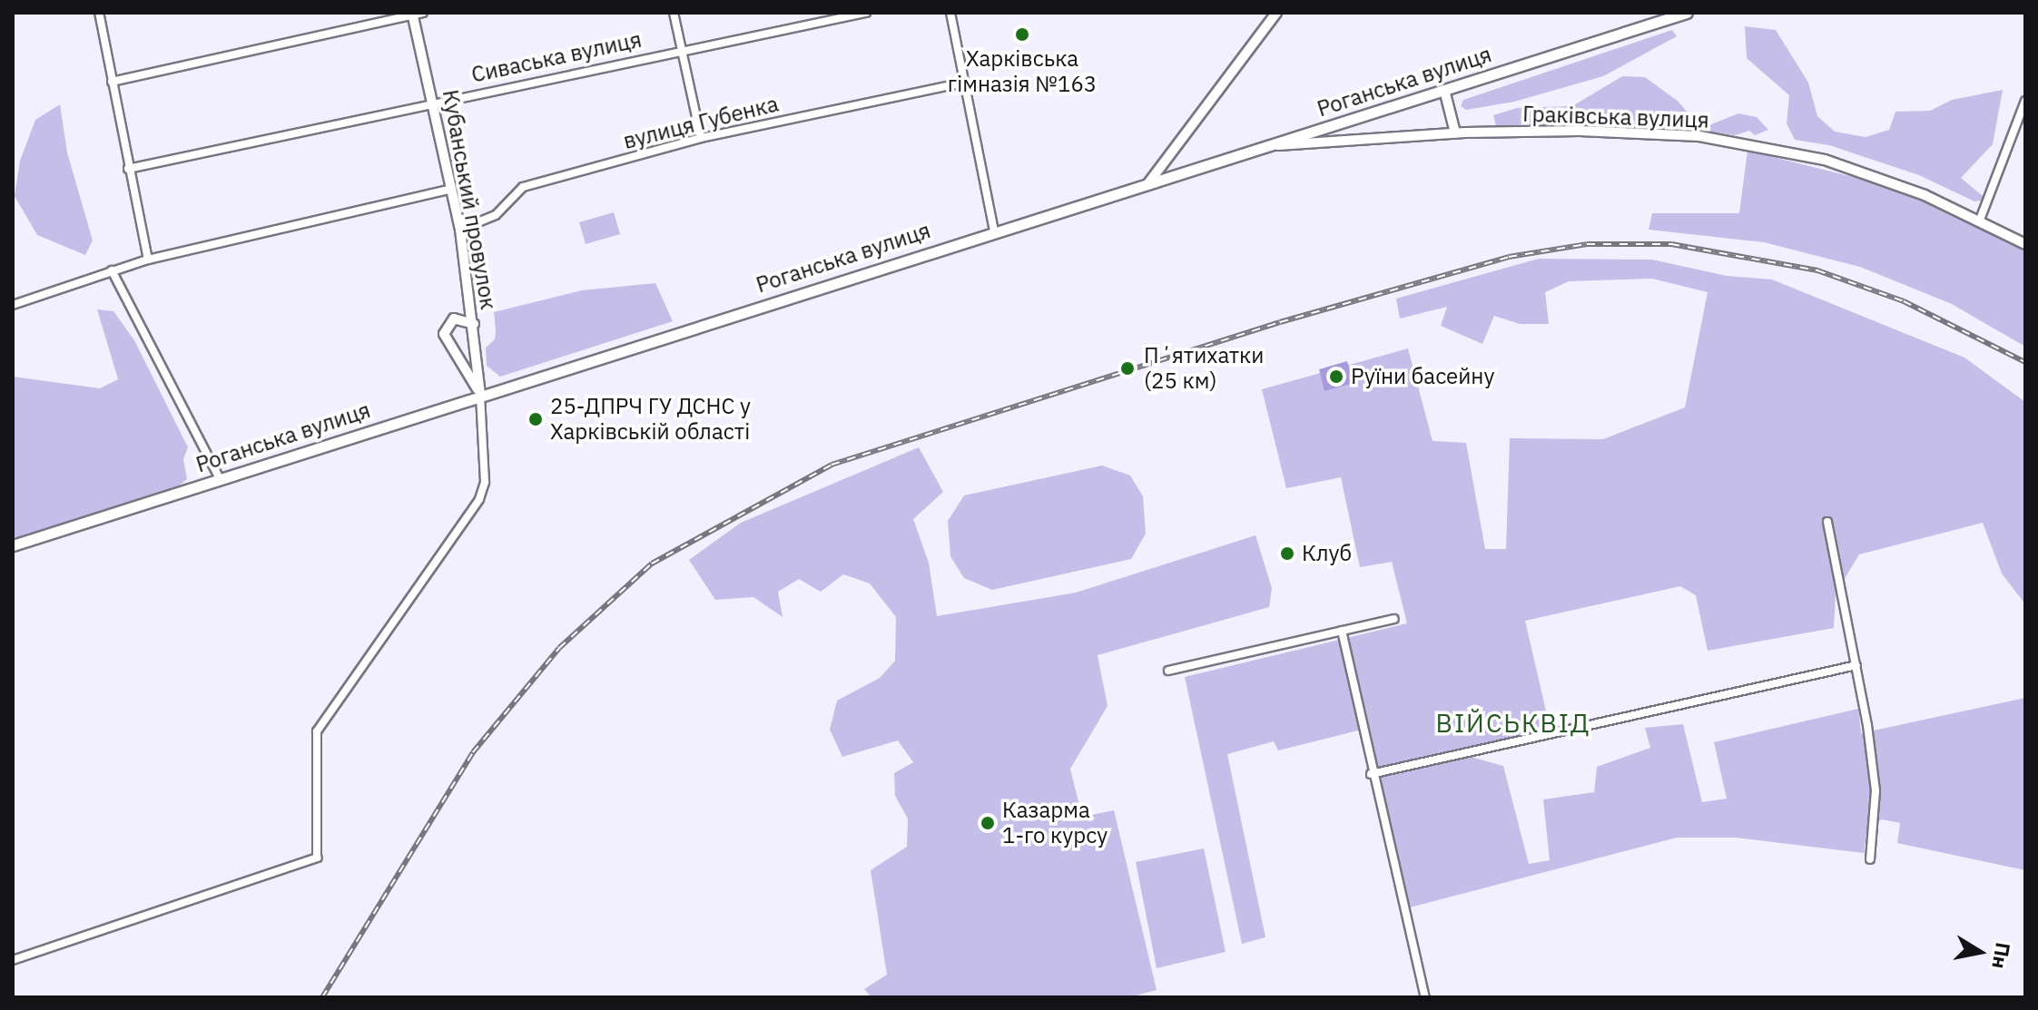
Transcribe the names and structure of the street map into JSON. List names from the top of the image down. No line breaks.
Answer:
{"streets":{"main road":["Роганська вулиця"],"street":["Сиваська вулиця","Граківська вулиця","вулиця Губенка","Кубанський провулок"]},"crossings":[["Сиваська вулиця","Кубанський провулок"],["Роганська вулиця","Граківська вулиця"],["Роганська вулиця","Кубанський провулок"],["вулиця Губенка","Кубанський провулок"]],"districts":["ВІЙСЬКВІД"],"places":["Харківська гімназія №163","Пʼятихатки (25 км)","Руїни басейну","25-ДПРЧ ГУ ДСНС у Харківській області","Клуб","Казарма 1-го курсу"],"north":"right"}
